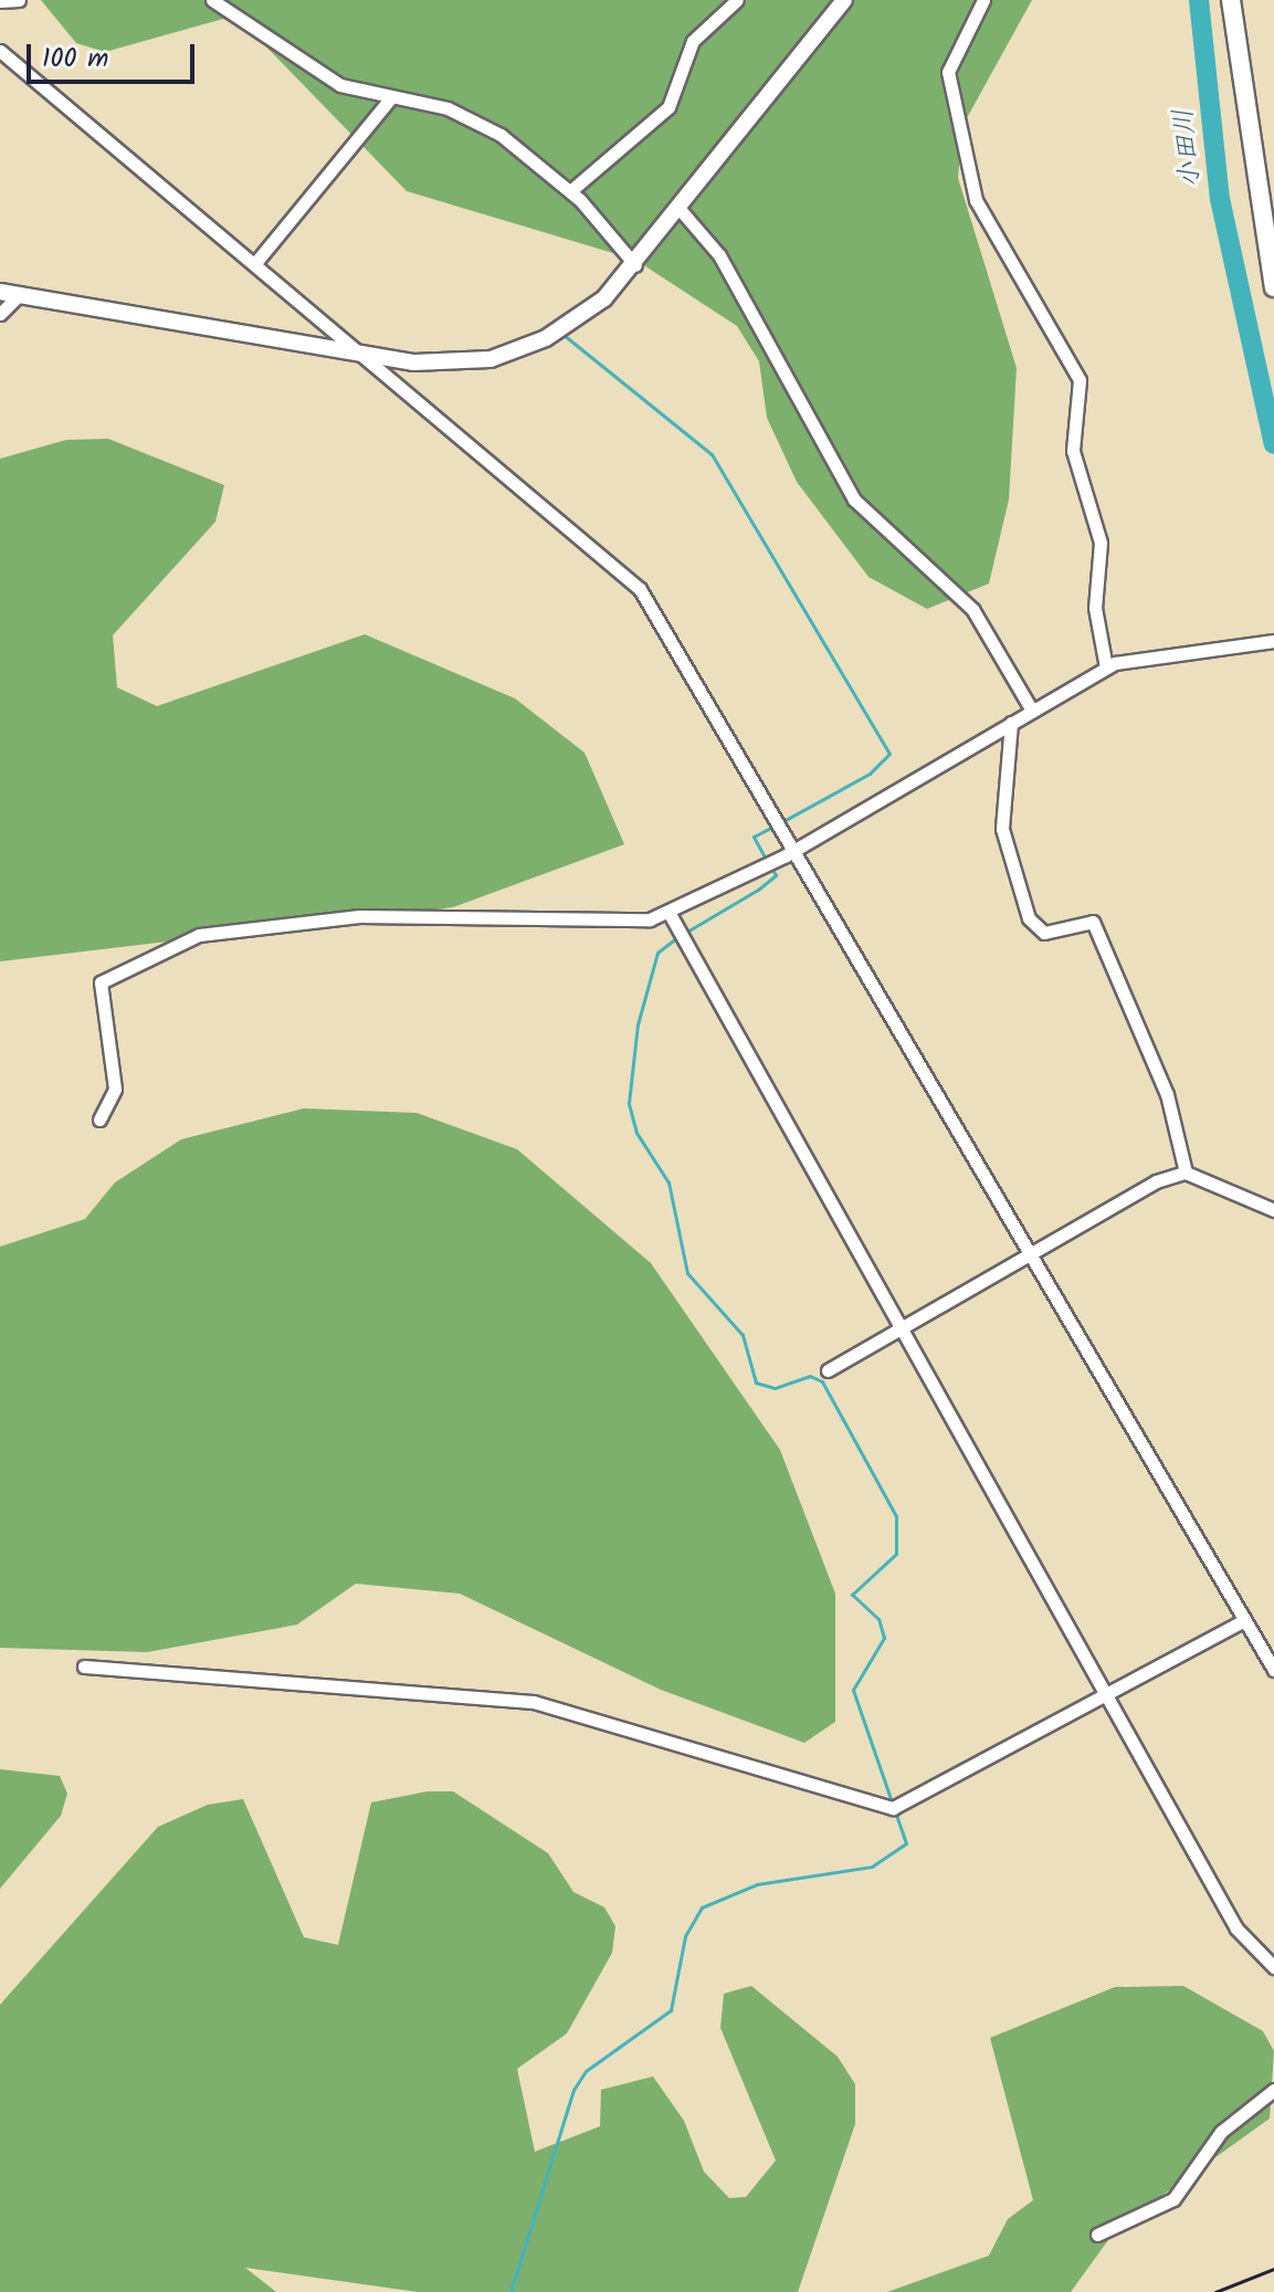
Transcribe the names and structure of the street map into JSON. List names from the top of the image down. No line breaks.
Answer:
{"water":["小田川"],"scale_bar":"100 m"}
